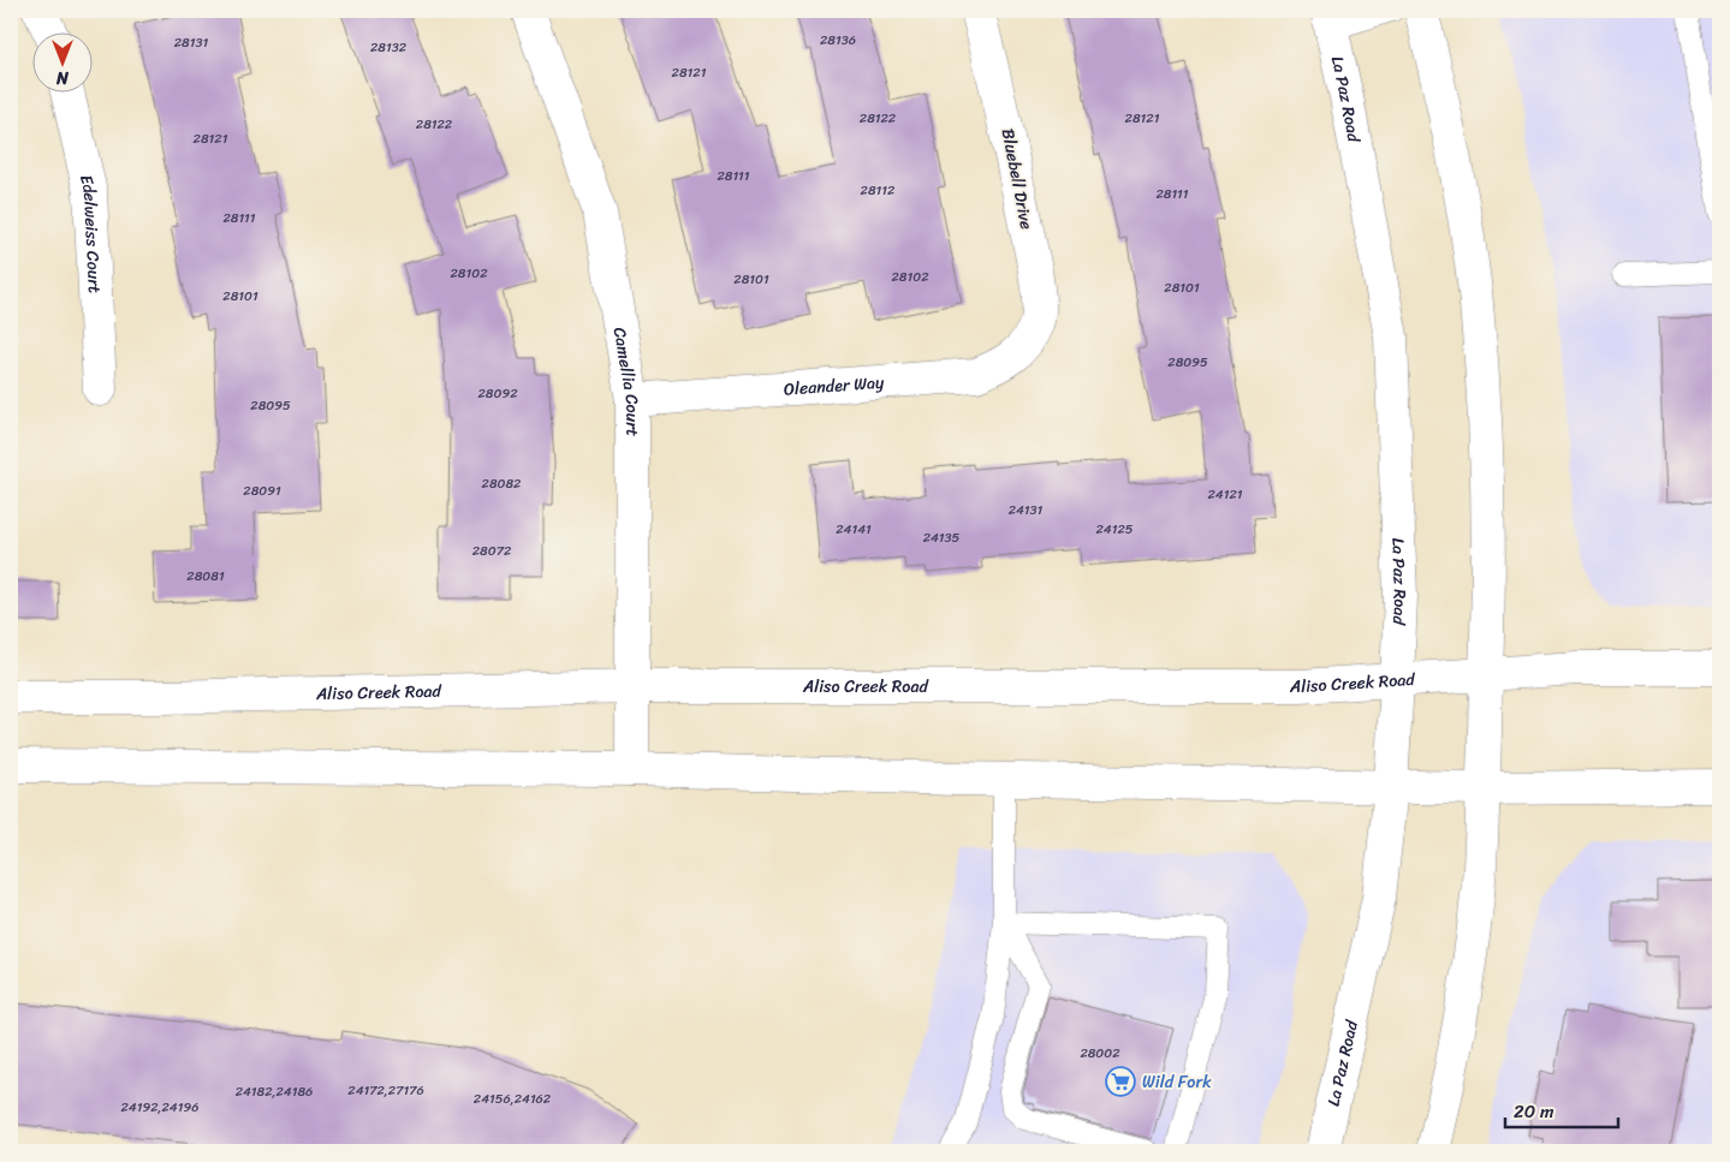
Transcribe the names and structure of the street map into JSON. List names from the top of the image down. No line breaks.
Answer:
{"streets":{"main road":["La Paz Road","Bluebell Drive","Edelweiss Court","Camellia Court","Oleander Way","Aliso Creek Road"]},"crossings":[["La Paz Road","Aliso Creek Road"],["Bluebell Drive","Oleander Way"],["Camellia Court","Oleander Way"],["Camellia Court","Aliso Creek Road"]],"places":{"supermarket":["Wild Fork"]},"house_numbers":["28136","28131","28132","28121","28122","28121","28122","28121","28111","28112","28111","28111","28102","28102","28101","28101","28101","28095","28092","28095","28082","28091","24121","24131","24141","24125","24135","28072","28081","28002","24172,27176","24182,24186","24156,24162","24192,24196"],"scale_bar":"20 m","north":"bottom"}
